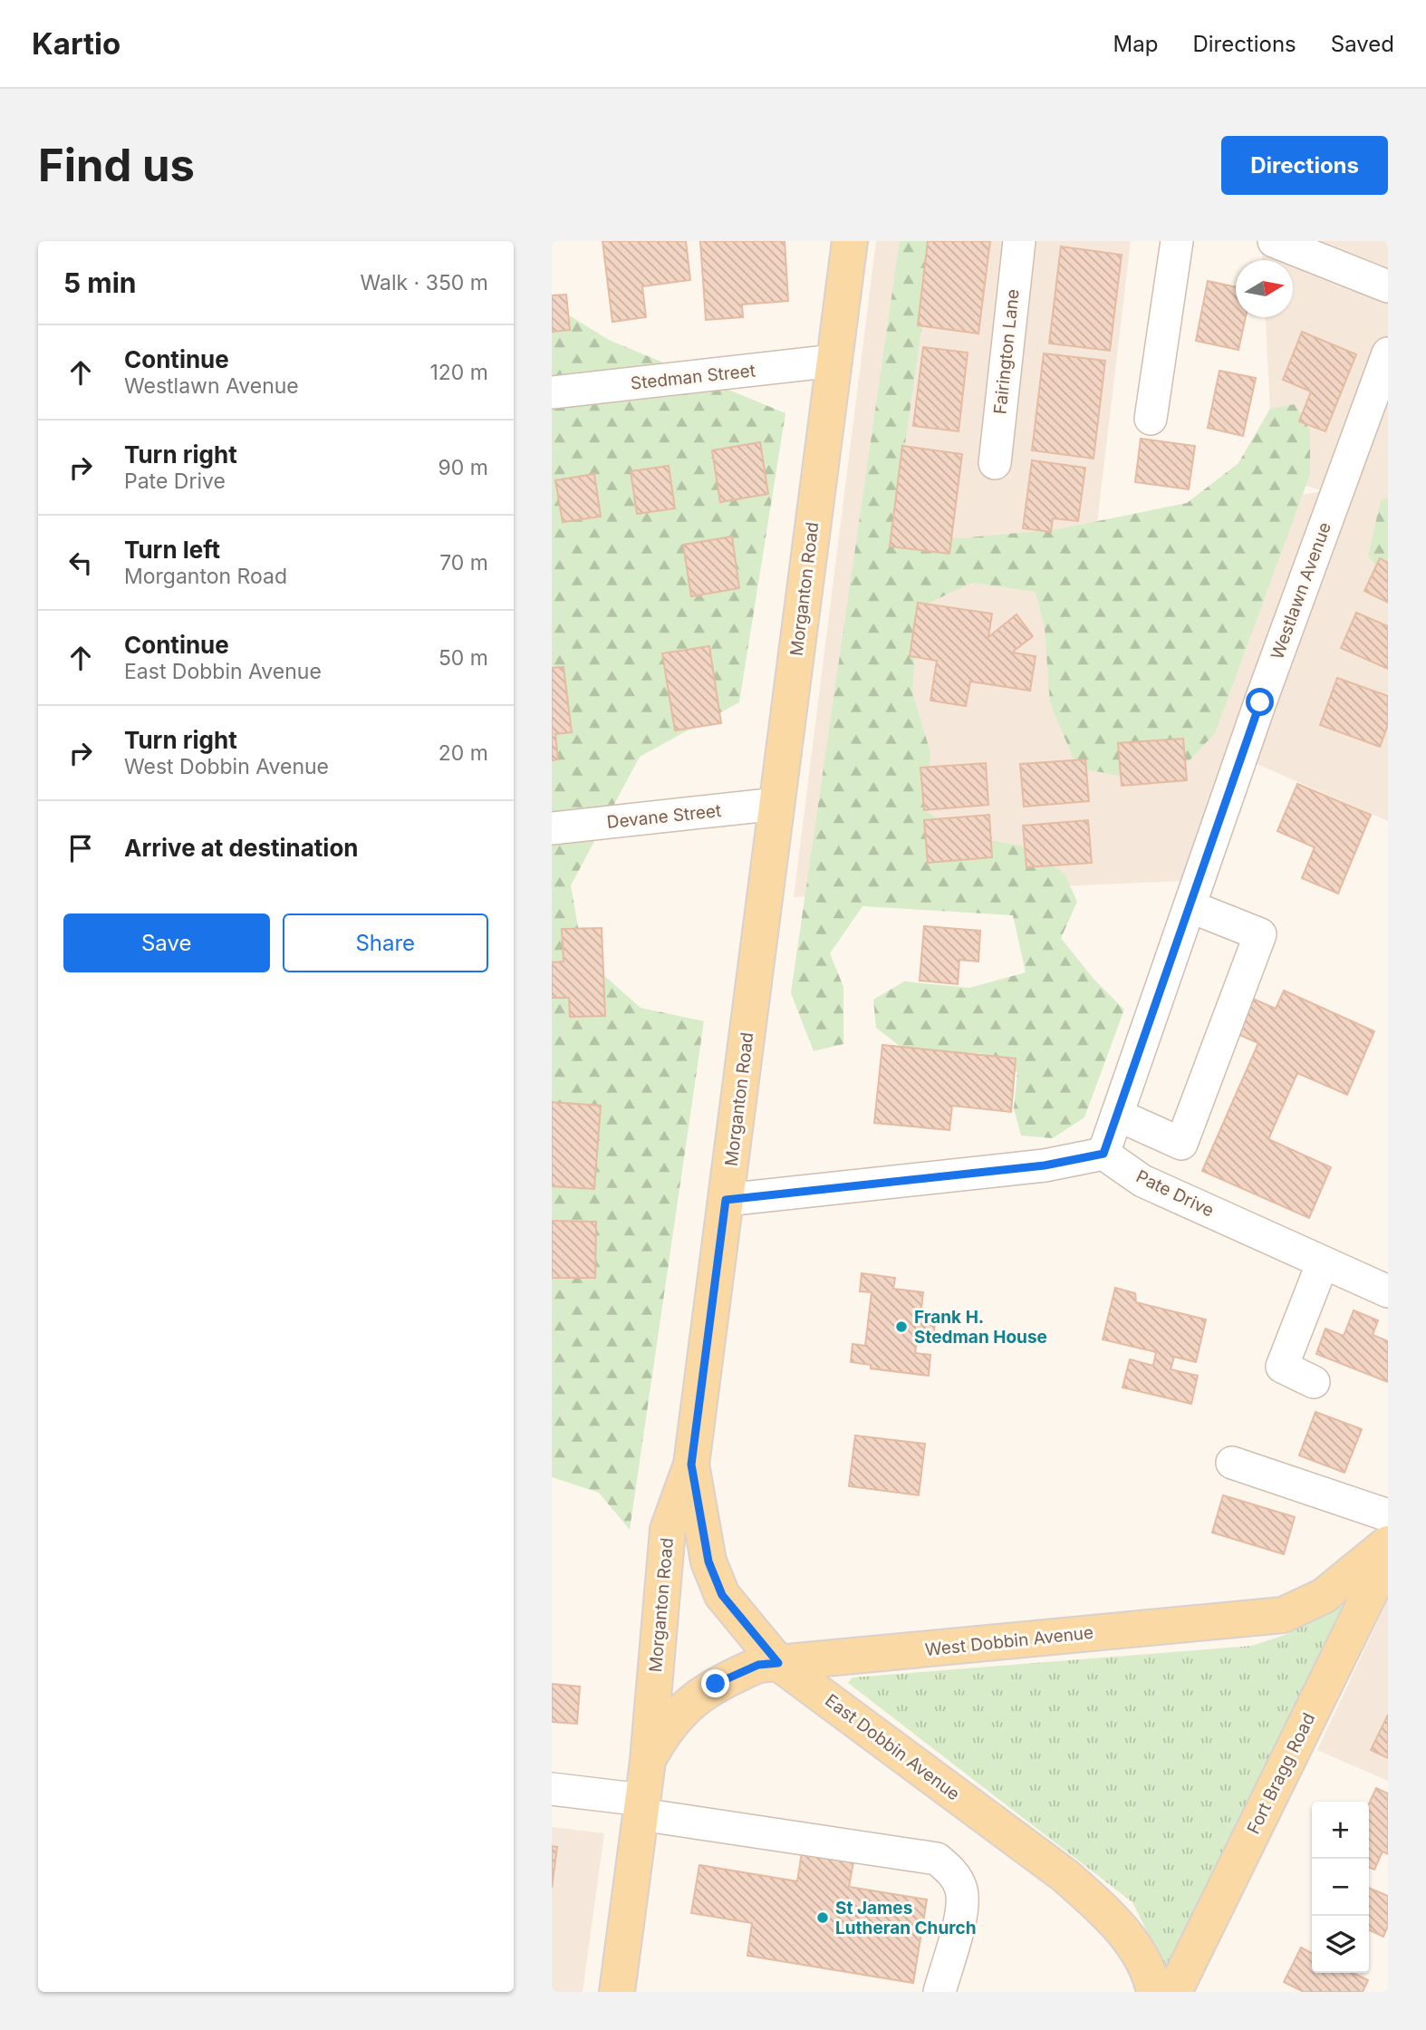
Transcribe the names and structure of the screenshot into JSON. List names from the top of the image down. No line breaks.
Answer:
{"streets":{"main road":["Morganton Road","West Dobbin Avenue","East Dobbin Avenue","Fort Bragg Road"],"street":["Fairington Lane","Stedman Street","Westlawn Avenue","Devane Street","Pate Drive"]},"crossings":[["Stedman Street","Morganton Road"],["Morganton Road","Devane Street"],["Morganton Road","West Dobbin Avenue"],["Morganton Road","East Dobbin Avenue"],["Westlawn Avenue","Pate Drive"],["West Dobbin Avenue","East Dobbin Avenue"]],"places":["Frank H. Stedman House","St James Lutheran Church"],"north":"right","page":{"header":"Kartio","nav":["Map","Directions","Saved"],"buttons":["Directions",["Save","Share"]],"title":"Find us","heading":["5 min","Walk · 350 m"],"list":[["Continue","Westlawn Avenue","120 m"],["Turn right","Pate Drive","90 m"],["Turn left","Morganton Road","70 m"],["Continue","East Dobbin Avenue","50 m"],["Turn right","West Dobbin Avenue","20 m"],"Arrive at destination"],"map_buttons":["+","−"]}}
